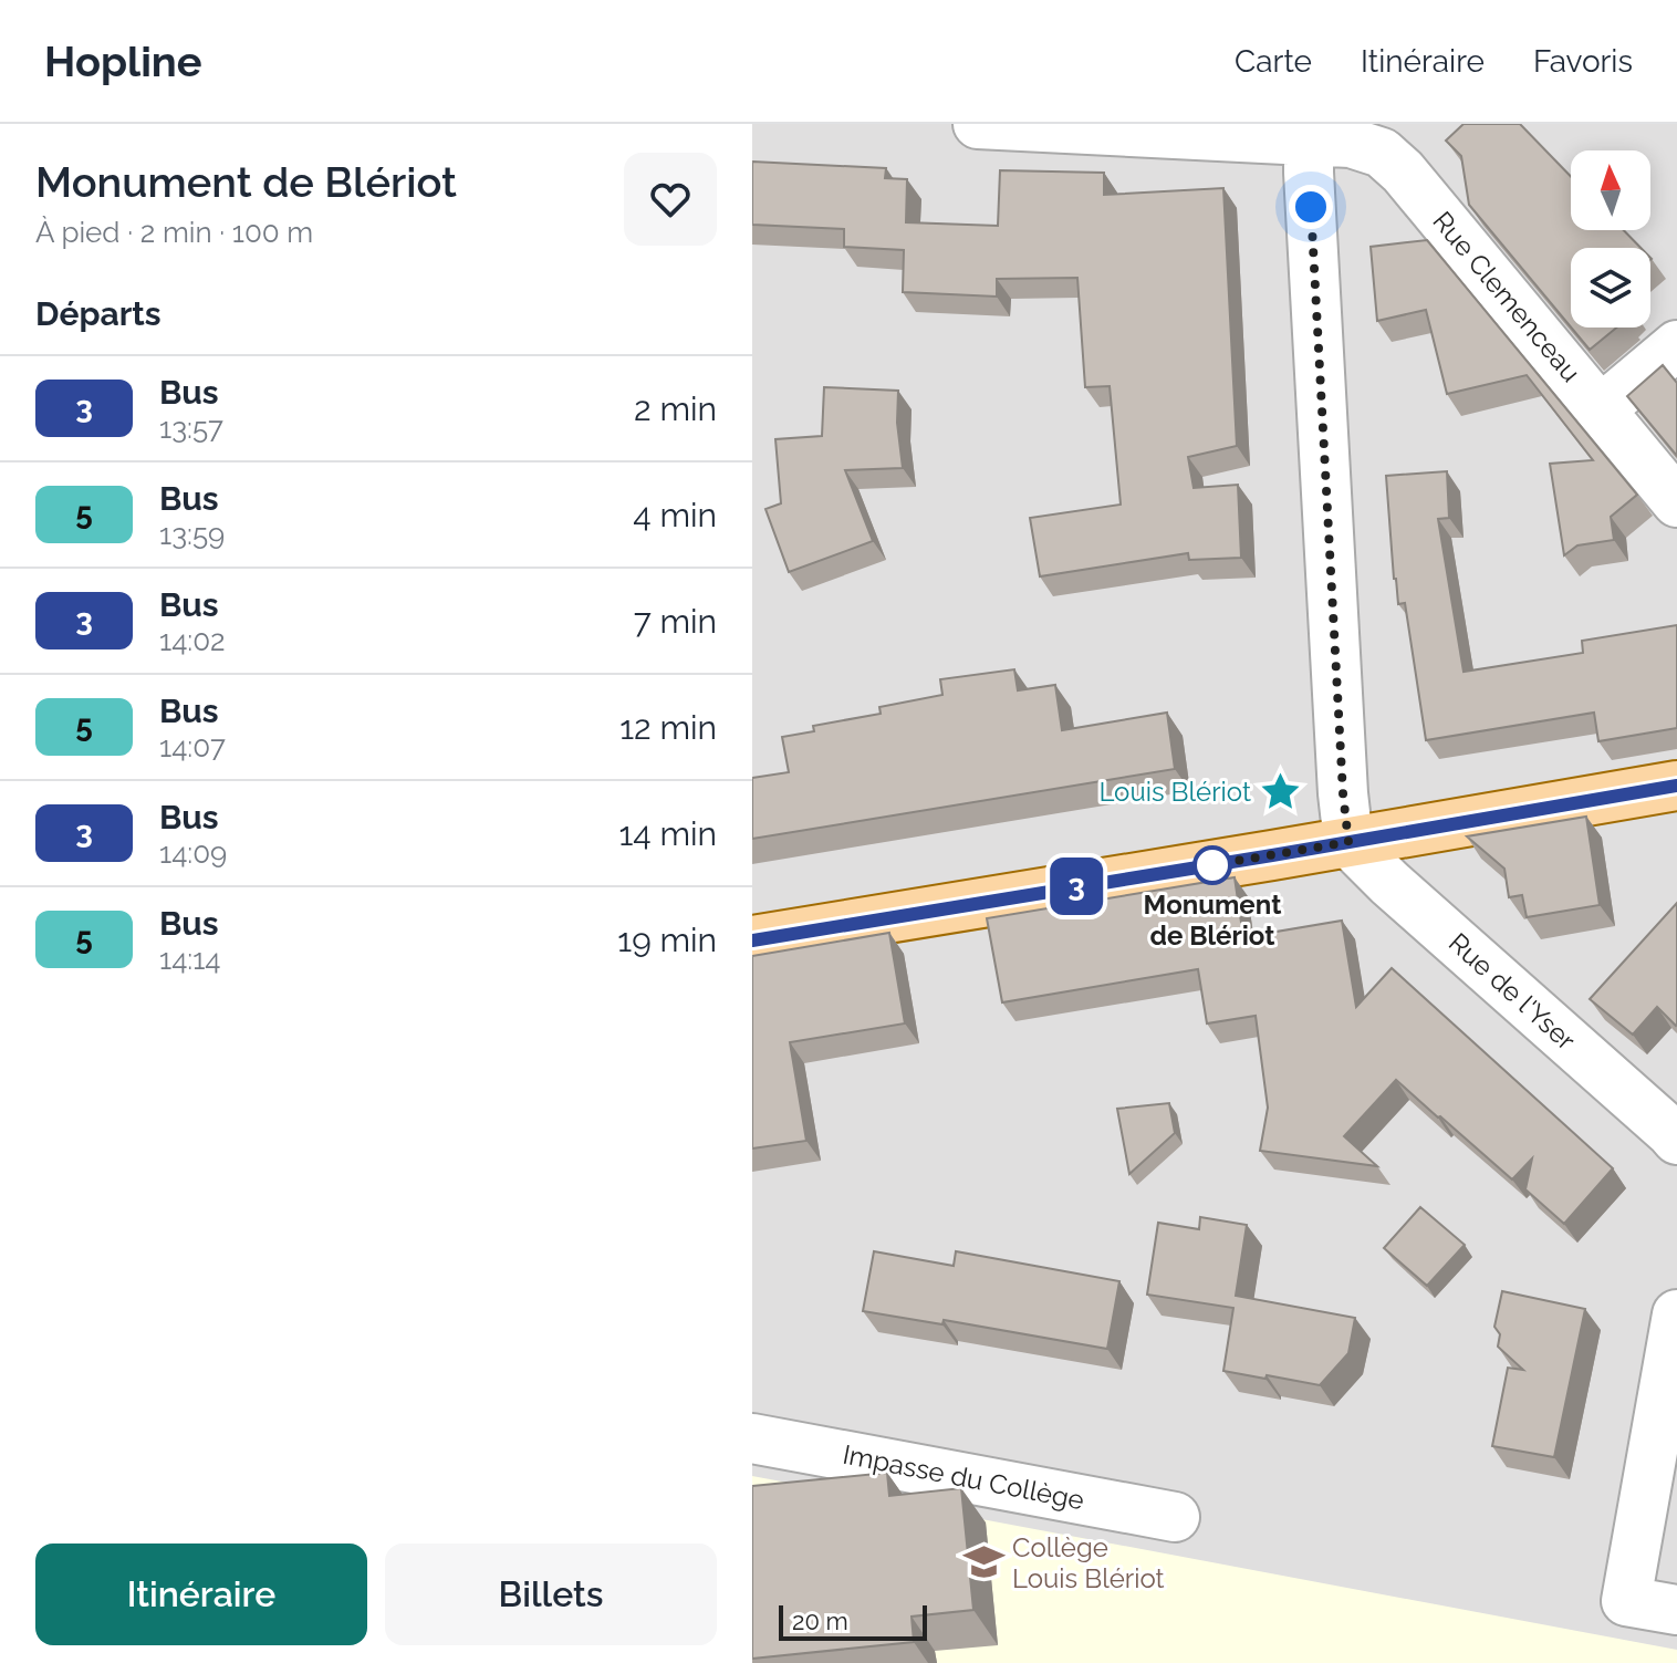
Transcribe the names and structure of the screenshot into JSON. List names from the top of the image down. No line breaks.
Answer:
{"streets":{"street":["Rue Clemenceau","Rue de l'Yser","Impasse du Collège"]},"places":{"place":["Louis Blériot"],"other":["Monument de Blériot"],"school or university":["Collège Louis Blériot"]},"lines":["bus line 3"],"scale_bar":"20 m","north":"top","page":{"header":"Hopline","nav":["Carte","Itinéraire","Favoris"],"heading":[["Monument de Blériot","À pied · 2 min · 100 m"],"Départs"],"on_map":"3","list":[{"mark":"3","name":"Bus","note":"13:57","value":"2 min"},{"mark":"5","name":"Bus","note":"13:59","value":"4 min"},{"mark":"3","name":"Bus","note":"14:02","value":"7 min"},{"mark":"5","name":"Bus","note":"14:07","value":"12 min"},{"mark":"3","name":"Bus","note":"14:09","value":"14 min"},{"mark":"5","name":"Bus","note":"14:14","value":"19 min"}],"buttons":["Itinéraire","Billets"],"scale":"20 m"}}
